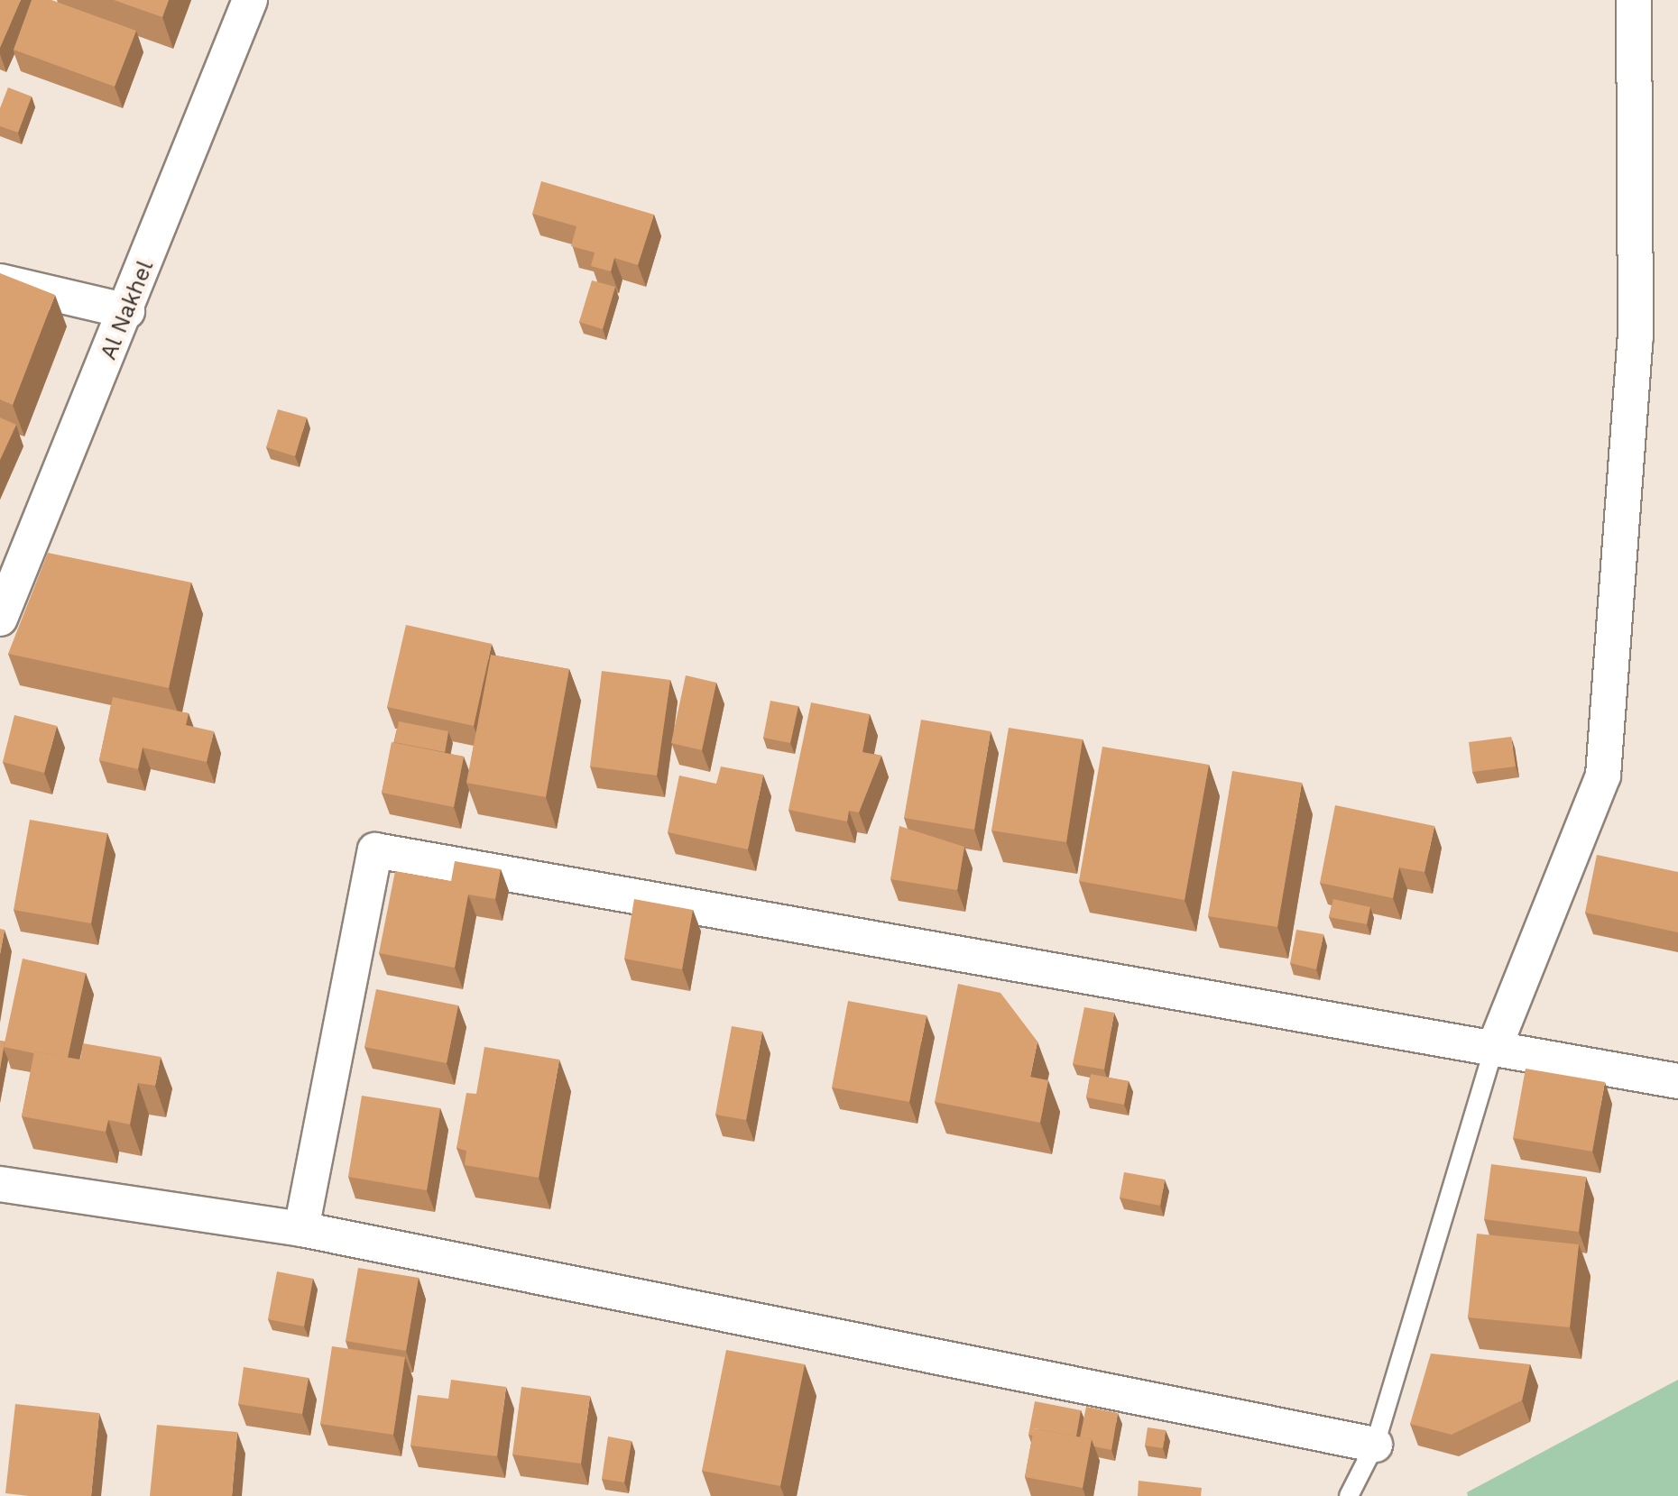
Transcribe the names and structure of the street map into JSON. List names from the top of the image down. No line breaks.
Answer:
{"streets":{"street":["Al Nakhel"]}}
